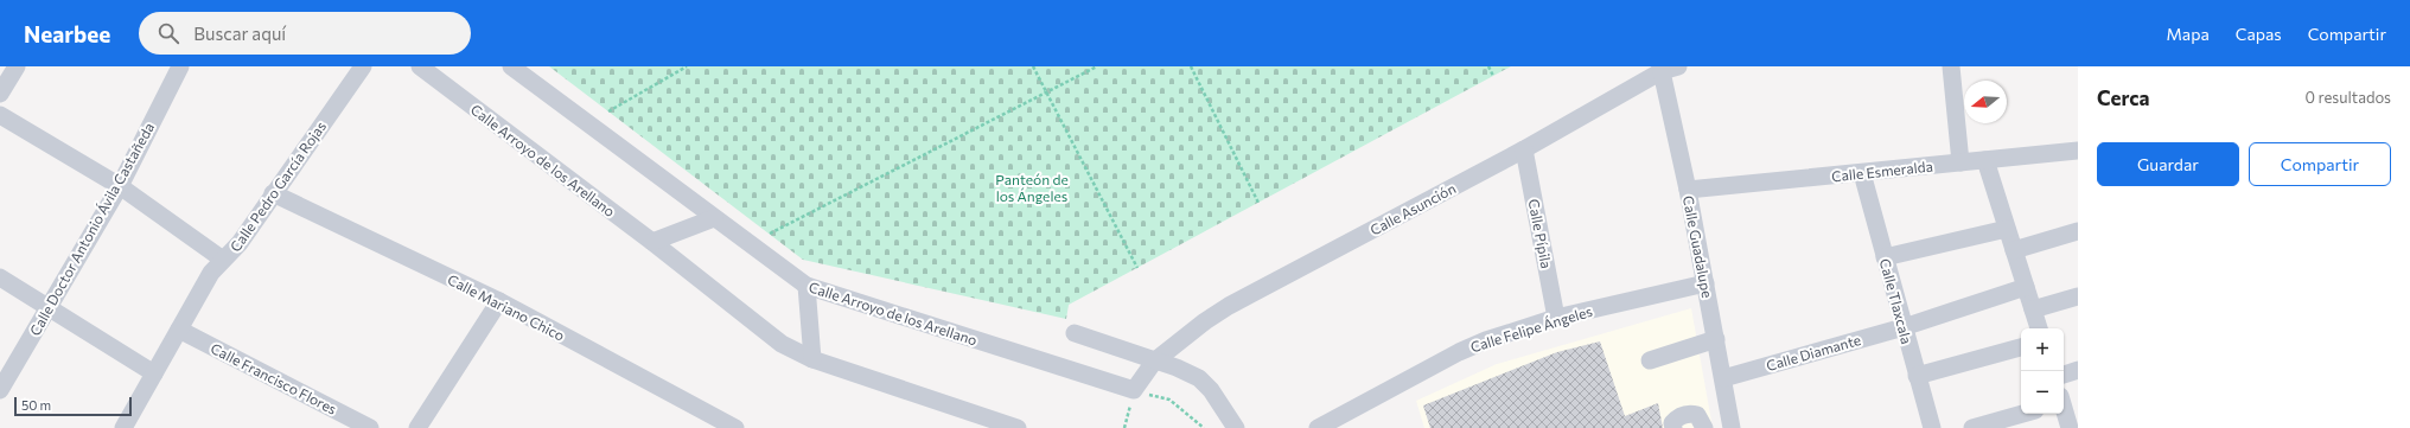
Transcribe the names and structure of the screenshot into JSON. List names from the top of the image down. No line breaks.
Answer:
{"streets":{"street":["Calle Arroyo de los Arellano","Calle Esmeralda","Calle Pedro García Rojas","Calle Asunción","Calle Doctor Antonio Ávila Castañeda","Calle Pípila","Calle Guadalupe","Calle Tlaxcala","Calle Mariano Chico","Calle Felipe Ángeles","Calle Diamante","Calle Francisco Flores"]},"crossings":[["Calle Esmeralda","Calle Guadalupe"],["Calle Esmeralda","Calle Tlaxcala"],["Calle Pedro García Rojas","Calle Mariano Chico"],["Calle Pedro García Rojas","Calle Francisco Flores"],["Calle Asunción","Calle Pípila"],["Calle Asunción","Calle Guadalupe"],["Calle Pípila","Calle Felipe Ángeles"],["Calle Guadalupe","Calle Felipe Ángeles"],["Calle Guadalupe","Calle Diamante"],["Calle Tlaxcala","Calle Diamante"]],"parks":["Panteón de los Ángeles"],"scale_bar":"50 m","north":"left","page":{"header":"Nearbee","search":"Buscar aquí","nav":["Mapa","Capas","Compartir"],"heading":["Cerca","0 resultados"],"buttons":["Guardar","Compartir"],"map_buttons":["+","−"],"scale":"50 m"}}
